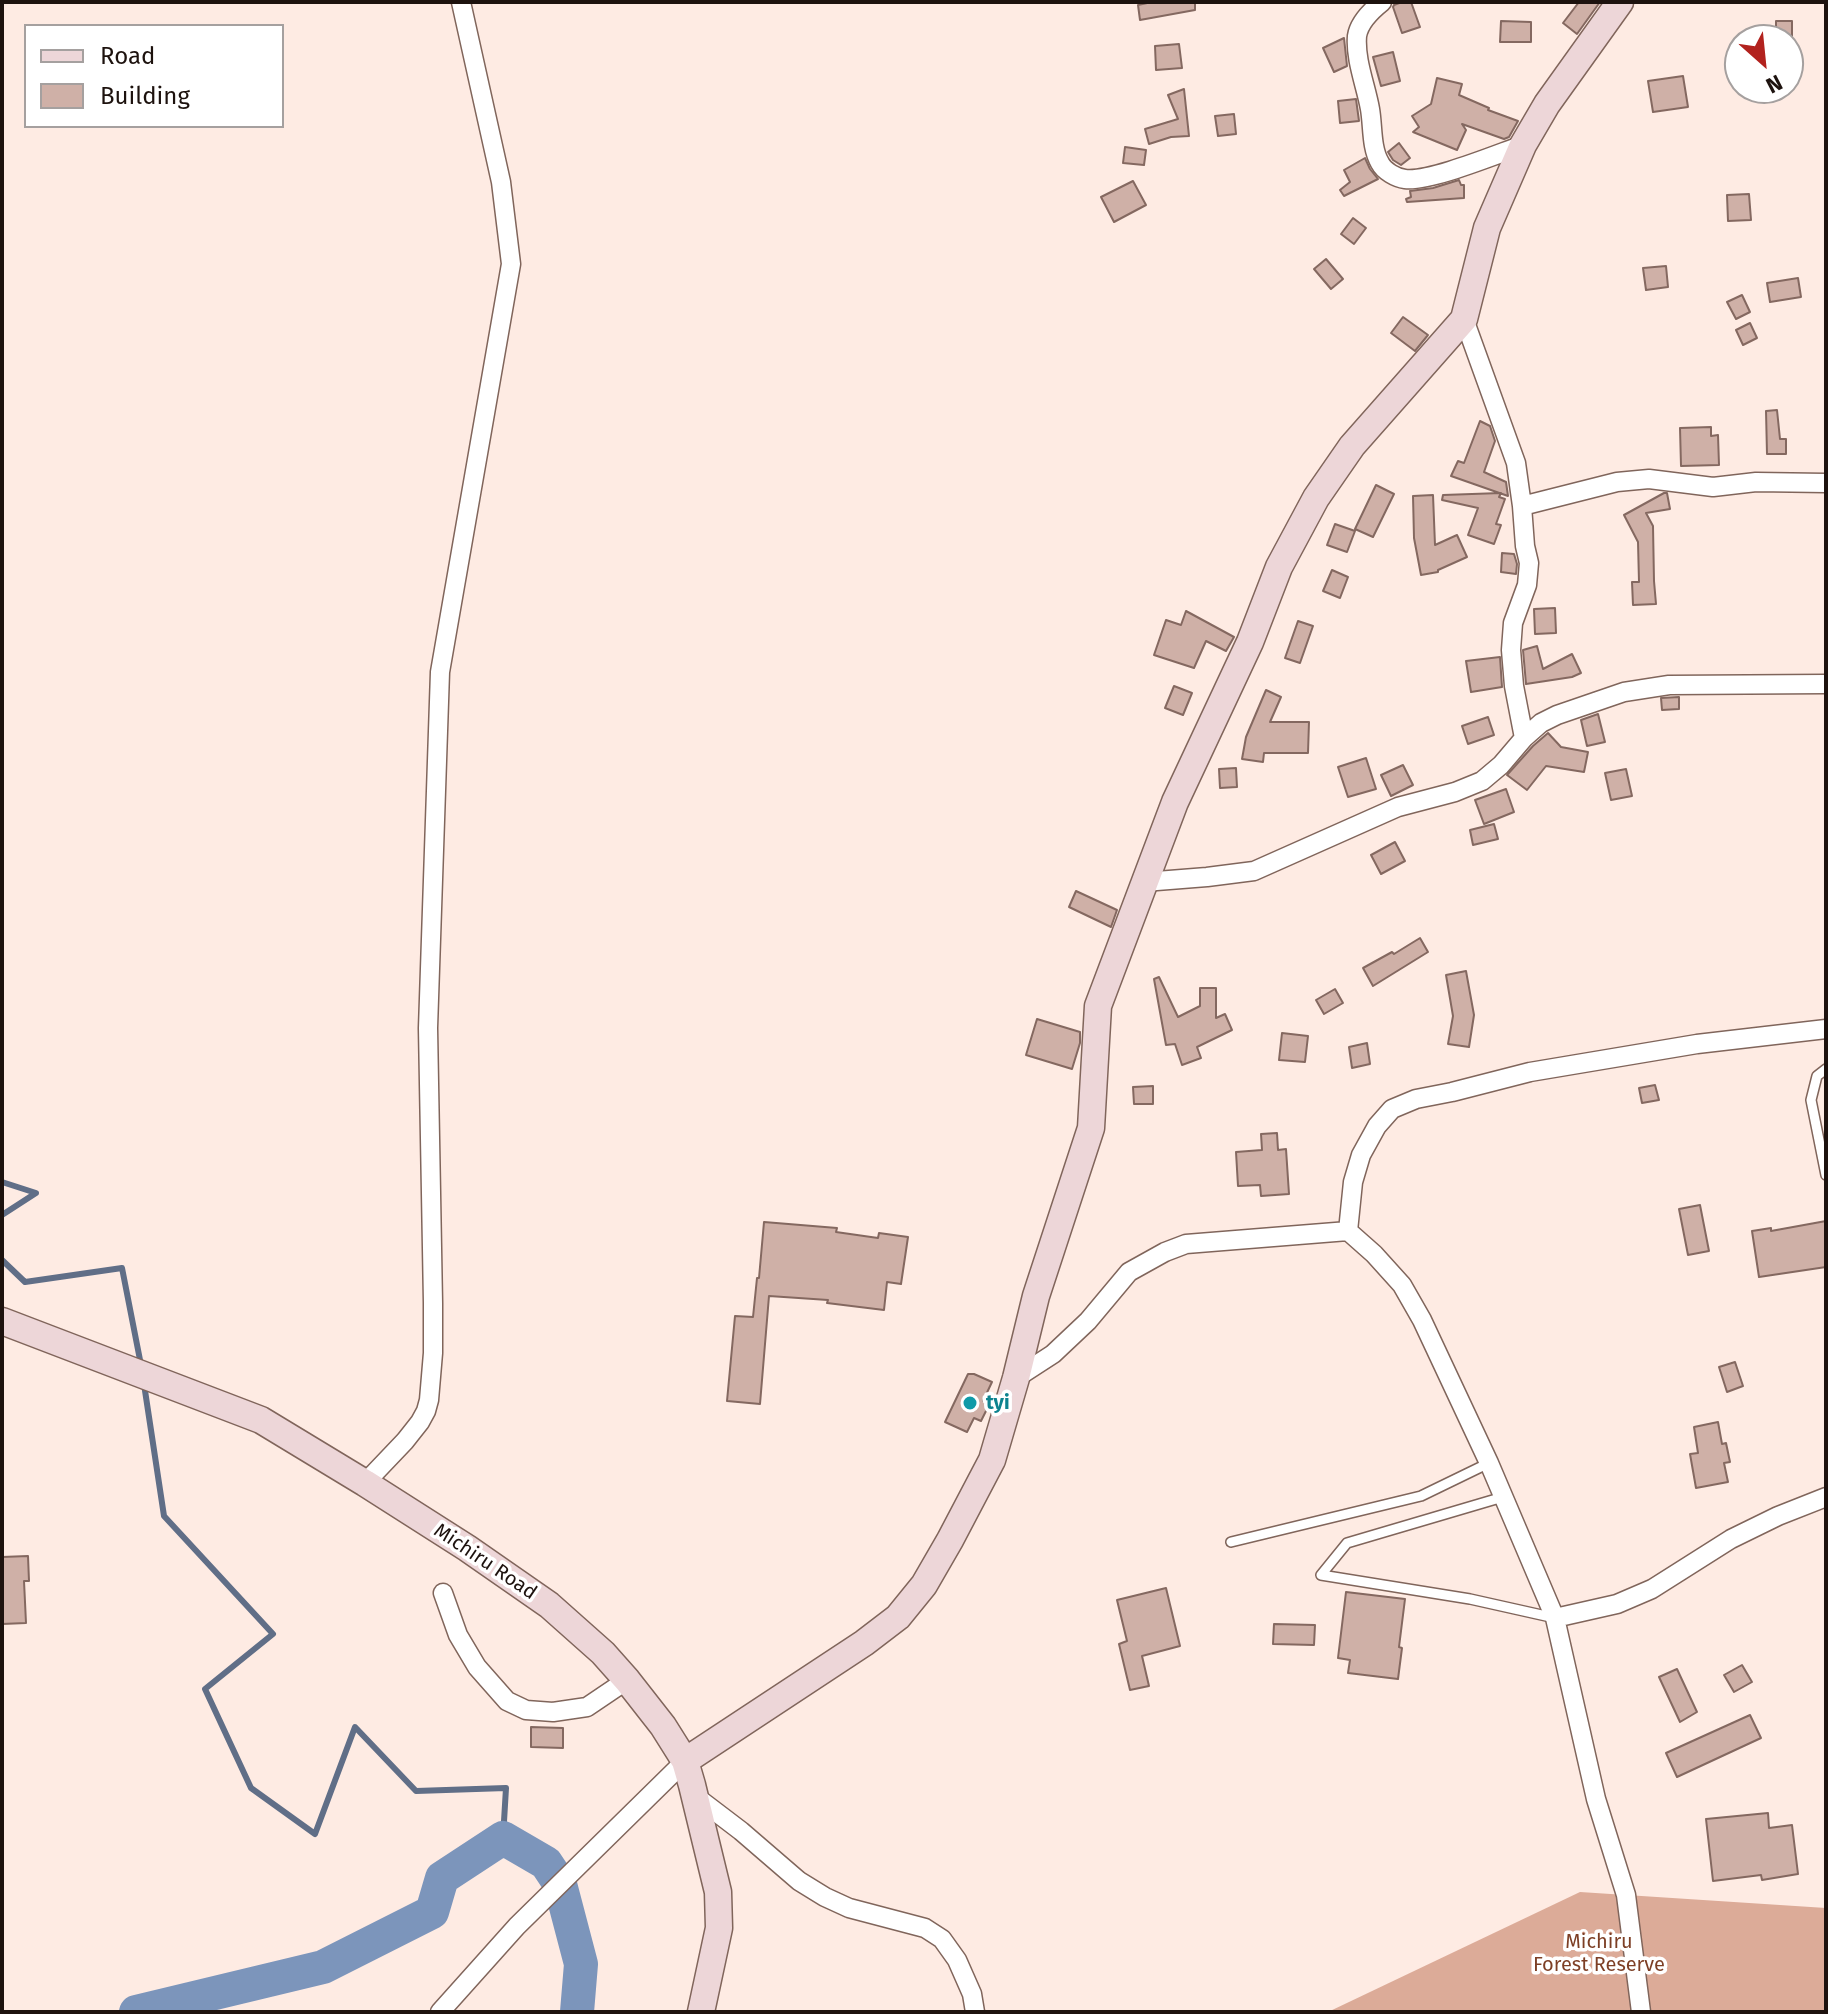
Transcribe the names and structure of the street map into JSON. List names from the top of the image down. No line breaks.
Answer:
{"streets":{"street":["Michiru Road"]},"parks":["Michiru Forest Reserve"],"places":["tyi"],"legend":["Road","Building"],"north":"bottom right"}
